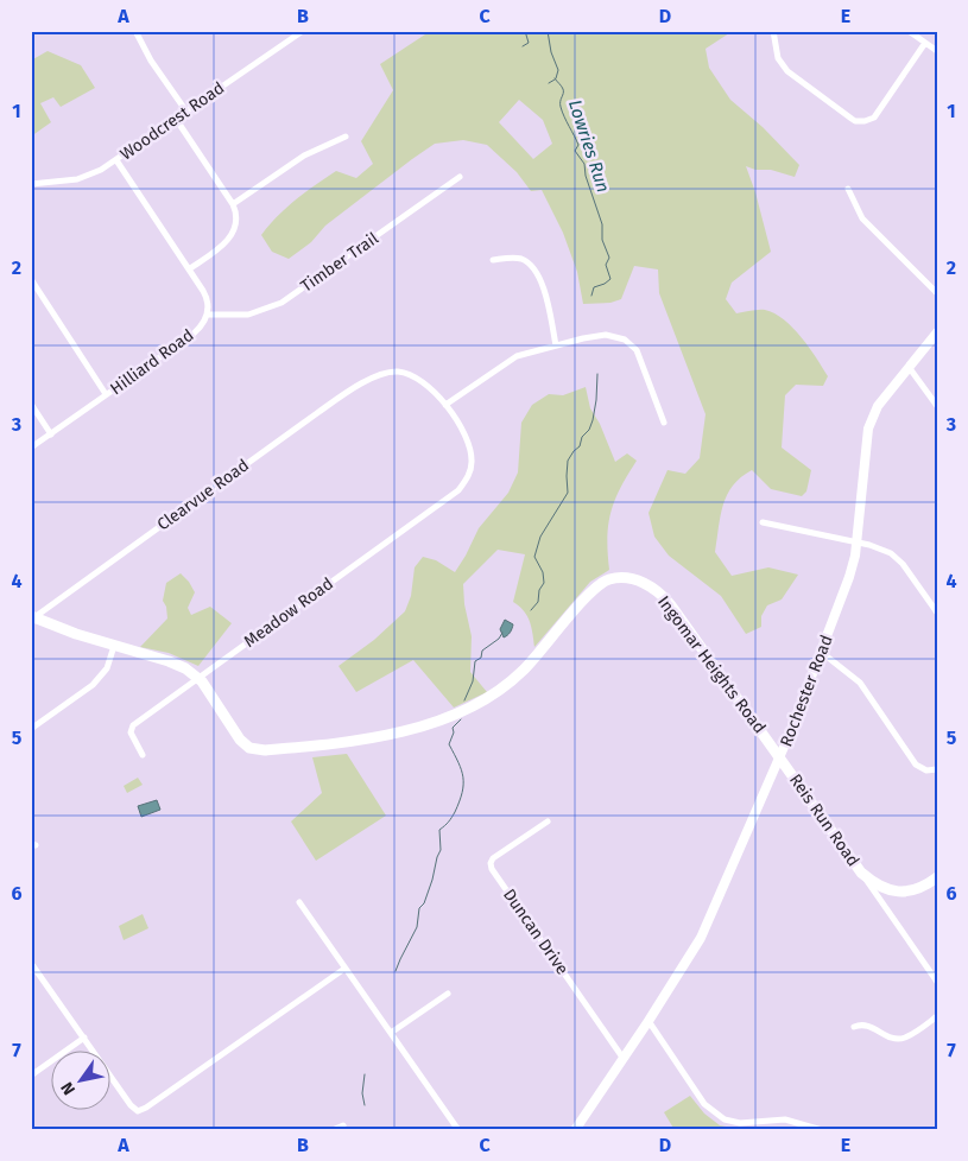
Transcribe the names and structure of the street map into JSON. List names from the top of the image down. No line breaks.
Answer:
{"streets":{"main road":["Ingomar Heights Road","Reis Run Road"],"street":["Woodcrest Road","Timber Trail","Hilliard Road","Clearvue Road","Meadow Road","Rochester Road","Duncan Drive"]},"crossings":[["Woodcrest Road","Hilliard Road"],["Timber Trail","Hilliard Road"],["Clearvue Road","Meadow Road"],["Clearvue Road","Ingomar Heights Road"],["Meadow Road","Ingomar Heights Road"],["Ingomar Heights Road","Rochester Road"],["Ingomar Heights Road","Reis Run Road"],["Rochester Road","Reis Run Road"],["Rochester Road","Duncan Drive"]],"water":["Lowries Run"],"north":"bottom left","grid":{"columns":["A","B","C","D","E"],"rows":["1","2","3","4","5","6","7"]}}
